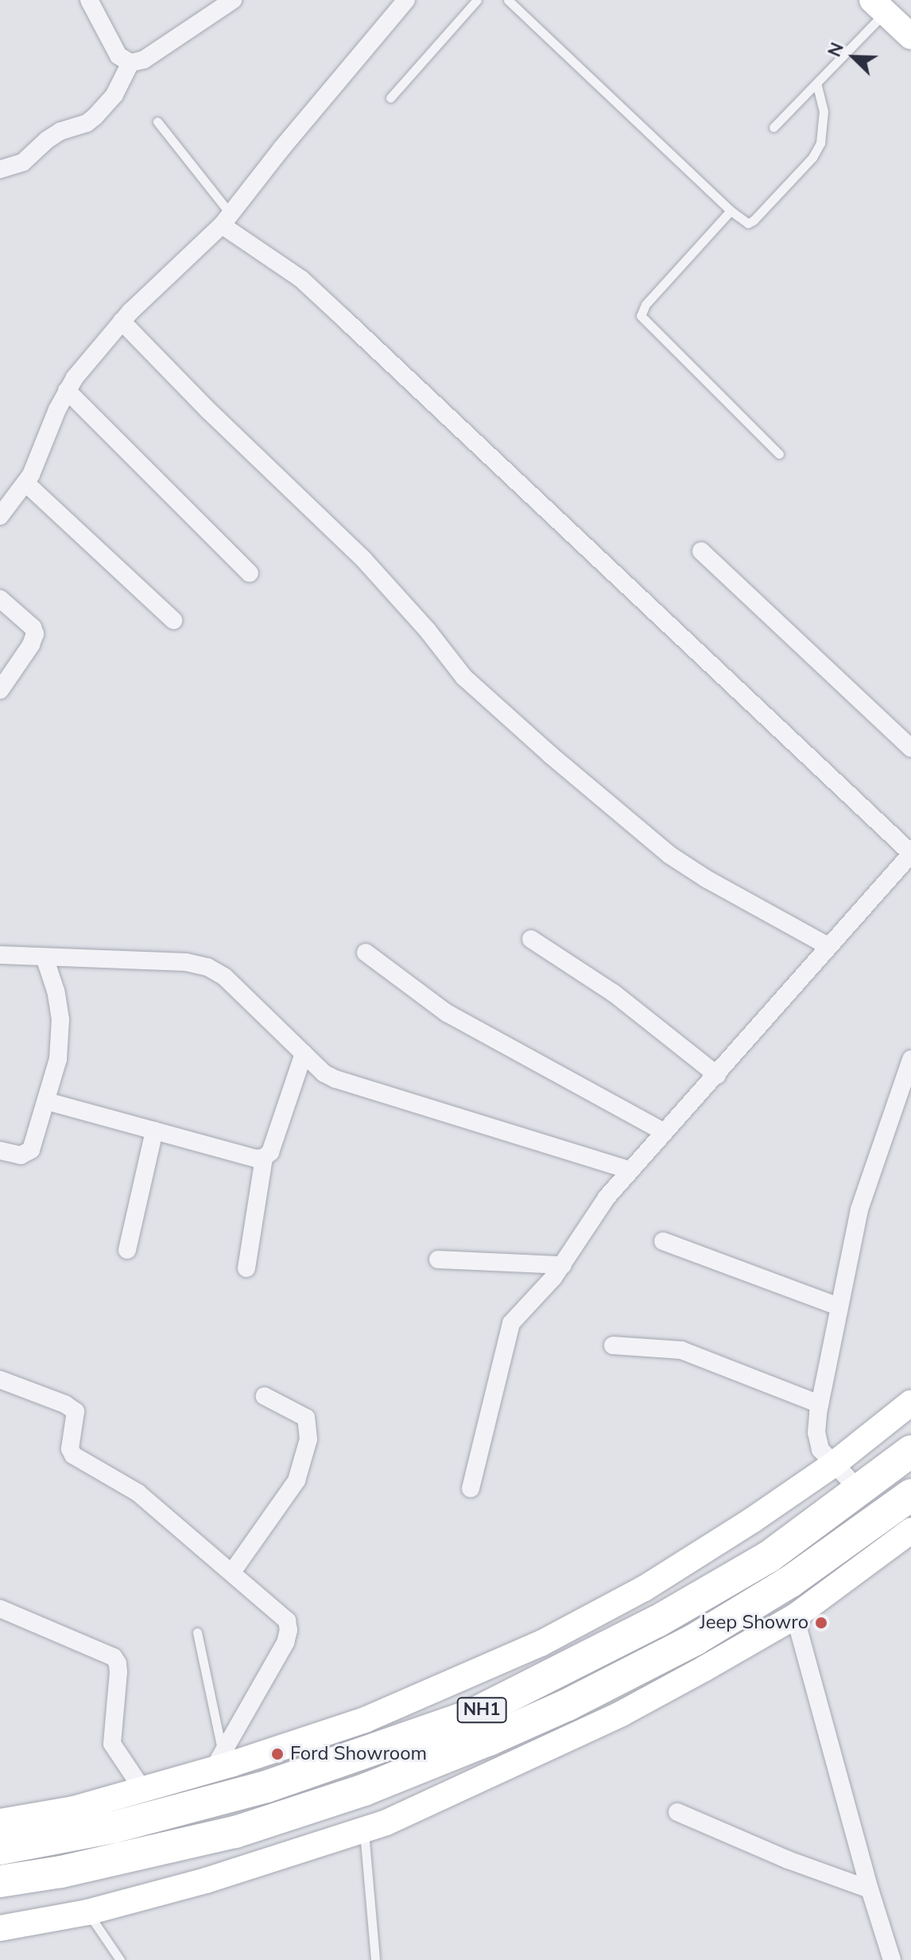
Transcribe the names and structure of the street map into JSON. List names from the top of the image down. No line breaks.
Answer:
{"streets":{"highway":["NH1"]},"places":["Jeep Showro","Ford Showroom"],"north":"top left"}
